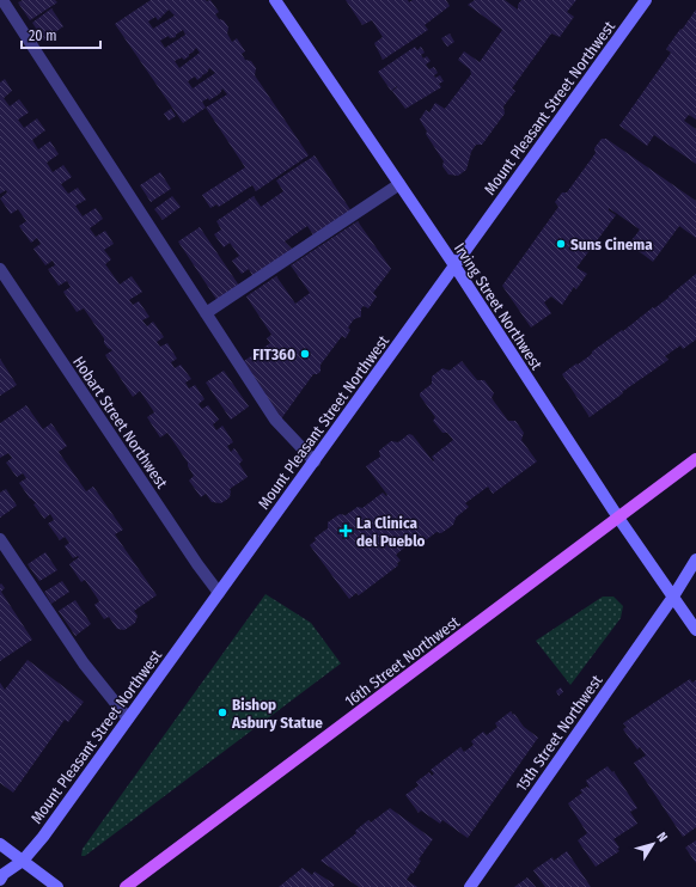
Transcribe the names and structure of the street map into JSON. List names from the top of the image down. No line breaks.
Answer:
{"streets":{"main road":["16th Street Northwest"],"street":["Mount Pleasant Street Northwest","Irving Street Northwest","Hobart Street Northwest","15th Street Northwest"]},"crossings":[["Mount Pleasant Street Northwest","Irving Street Northwest"],["Mount Pleasant Street Northwest","Hobart Street Northwest"],["Irving Street Northwest","16th Street Northwest"],["Irving Street Northwest","15th Street Northwest"]],"places":{"other":["Suns Cinema","FIT360","Bishop Asbury Statue"],"health":["La Clinica del Pueblo"]},"scale_bar":"20 m","north":"top right"}
